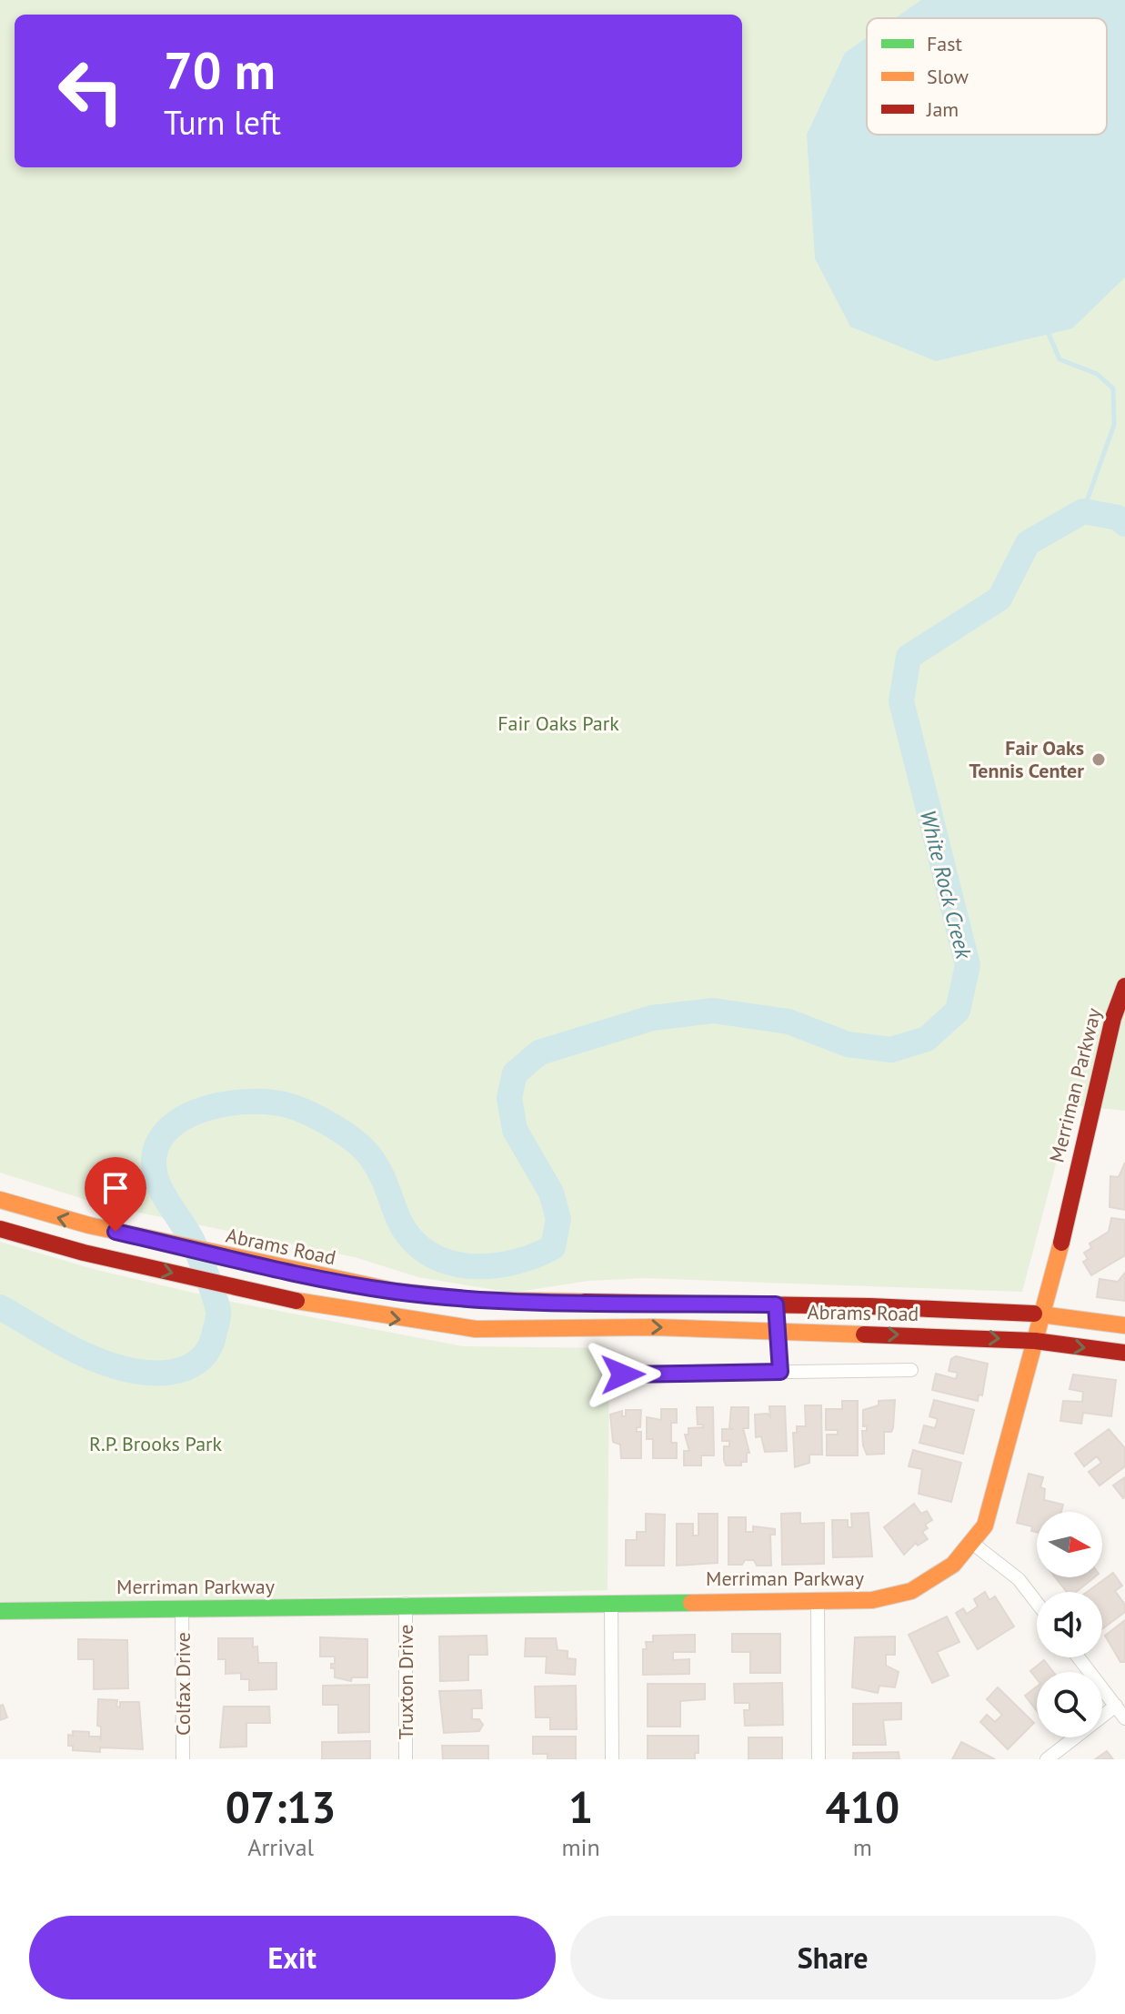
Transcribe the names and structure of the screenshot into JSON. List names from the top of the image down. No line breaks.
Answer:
{"streets":{"main road":["Merriman Parkway","Abrams Road"],"street":["Truxton Drive","Colfax Drive"]},"crossings":[["Merriman Parkway","Abrams Road"],["Merriman Parkway","Truxton Drive"],["Merriman Parkway","Colfax Drive"]],"water":["White Rock Creek"],"parks":["Fair Oaks Park","R.P. Brooks Park"],"places":["Fair Oaks Tennis Center"],"legend":["Fast","Slow","Jam"],"north":"right","page":{"turn":["70 m","Turn left"],"eta":["07:13","Arrival","1","min","410","m"],"buttons":["Exit","Share"]}}
